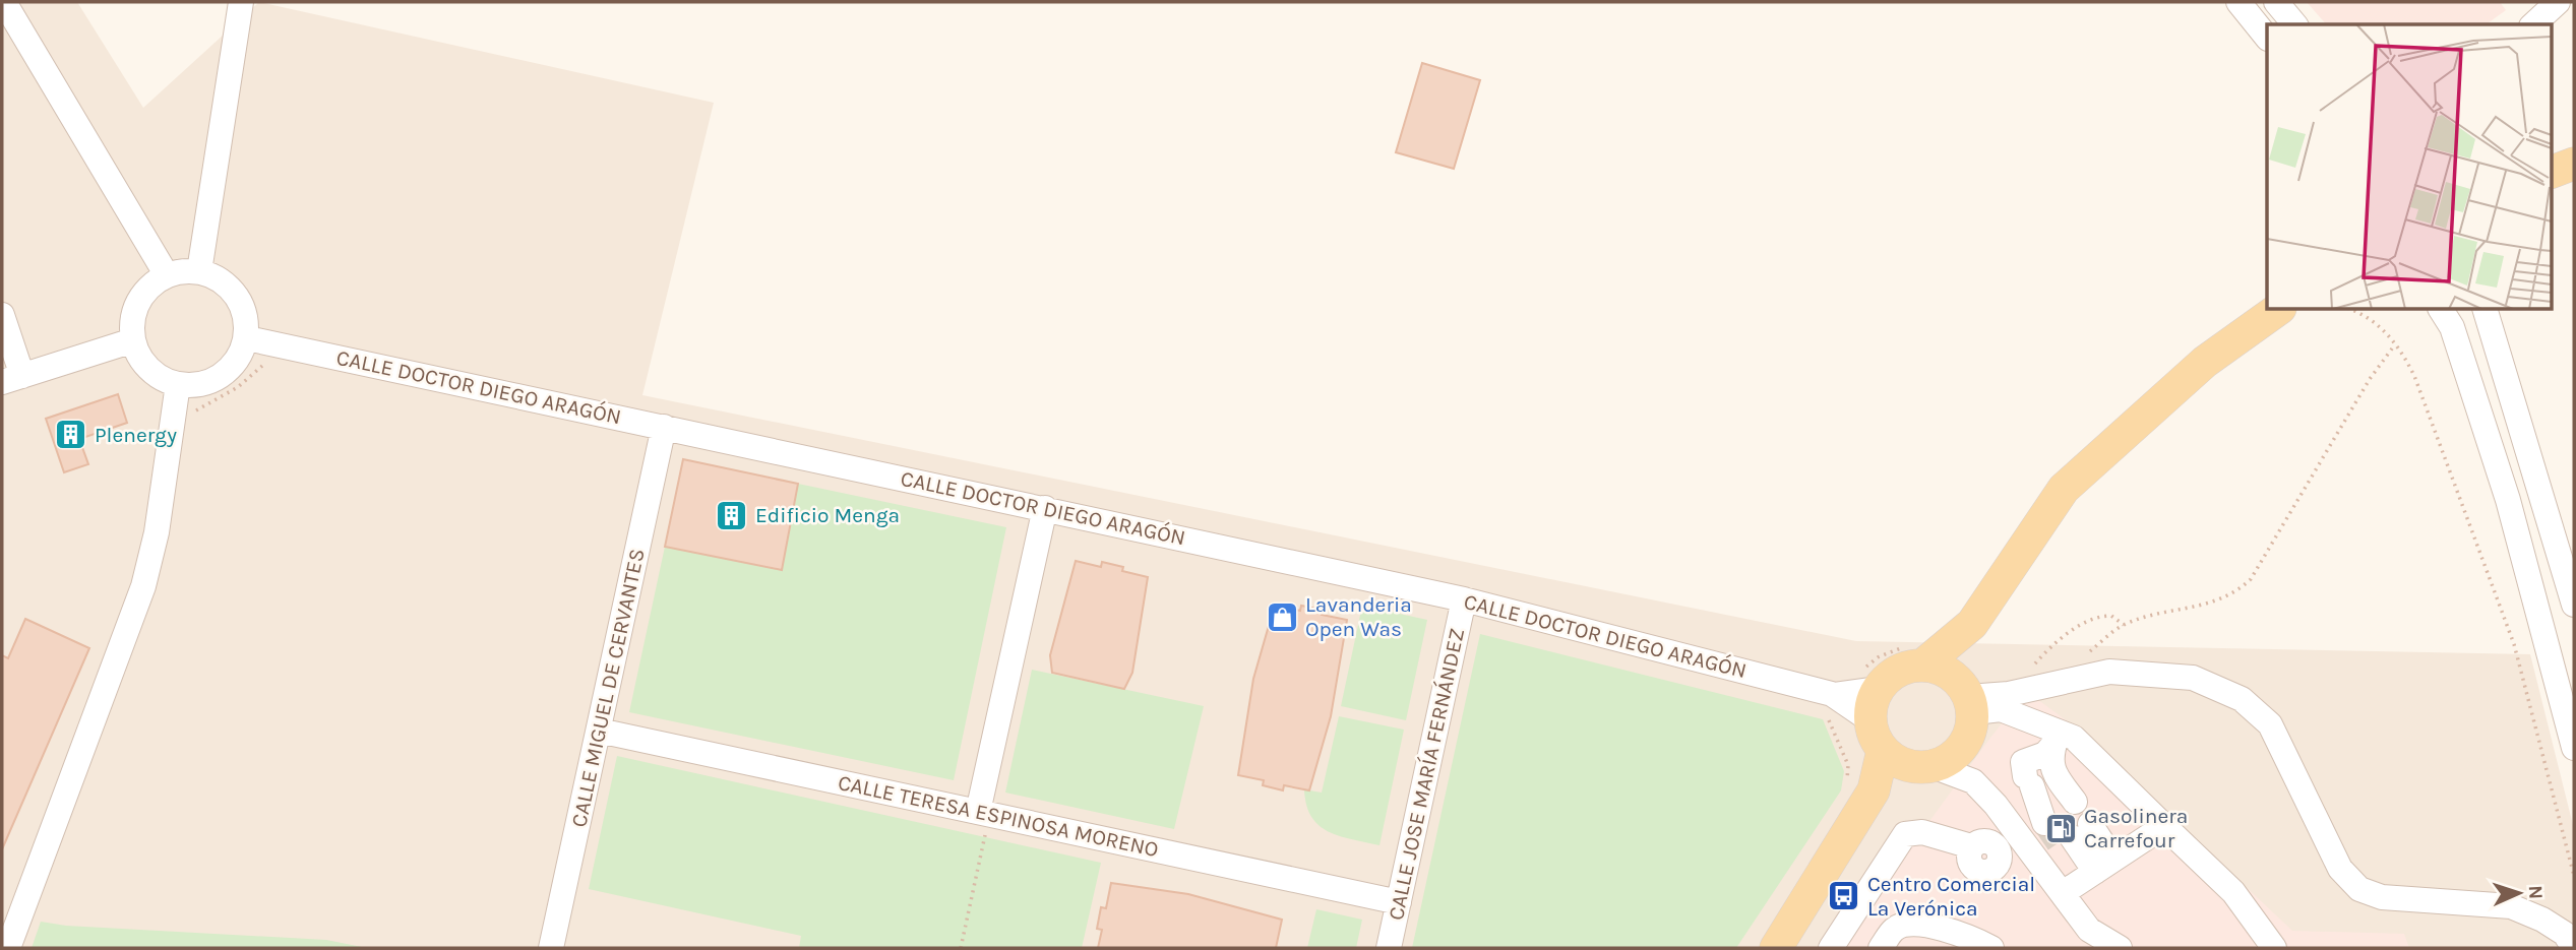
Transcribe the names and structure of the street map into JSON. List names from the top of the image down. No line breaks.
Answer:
{"streets":{"street":["CALLE DOCTOR DIEGO ARAGÓN","CALLE MIGUEL DE CERVANTES","CALLE JOSE MARÍA FERNÁNDEZ","CALLE TERESA ESPINOSA MORENO"]},"crossings":[["CALLE DOCTOR DIEGO ARAGÓN","CALLE MIGUEL DE CERVANTES"],["CALLE DOCTOR DIEGO ARAGÓN","CALLE JOSE MARÍA FERNÁNDEZ"],["CALLE MIGUEL DE CERVANTES","CALLE TERESA ESPINOSA MORENO"],["CALLE JOSE MARÍA FERNÁNDEZ","CALLE TERESA ESPINOSA MORENO"]],"places":{"building":["Plenergy","Edificio Menga"],"shop":["Lavanderia Open Was"],"fuel station":["Gasolinera Carrefour"],"bus stop":["Centro Comercial La Verónica"]},"north":"right"}
